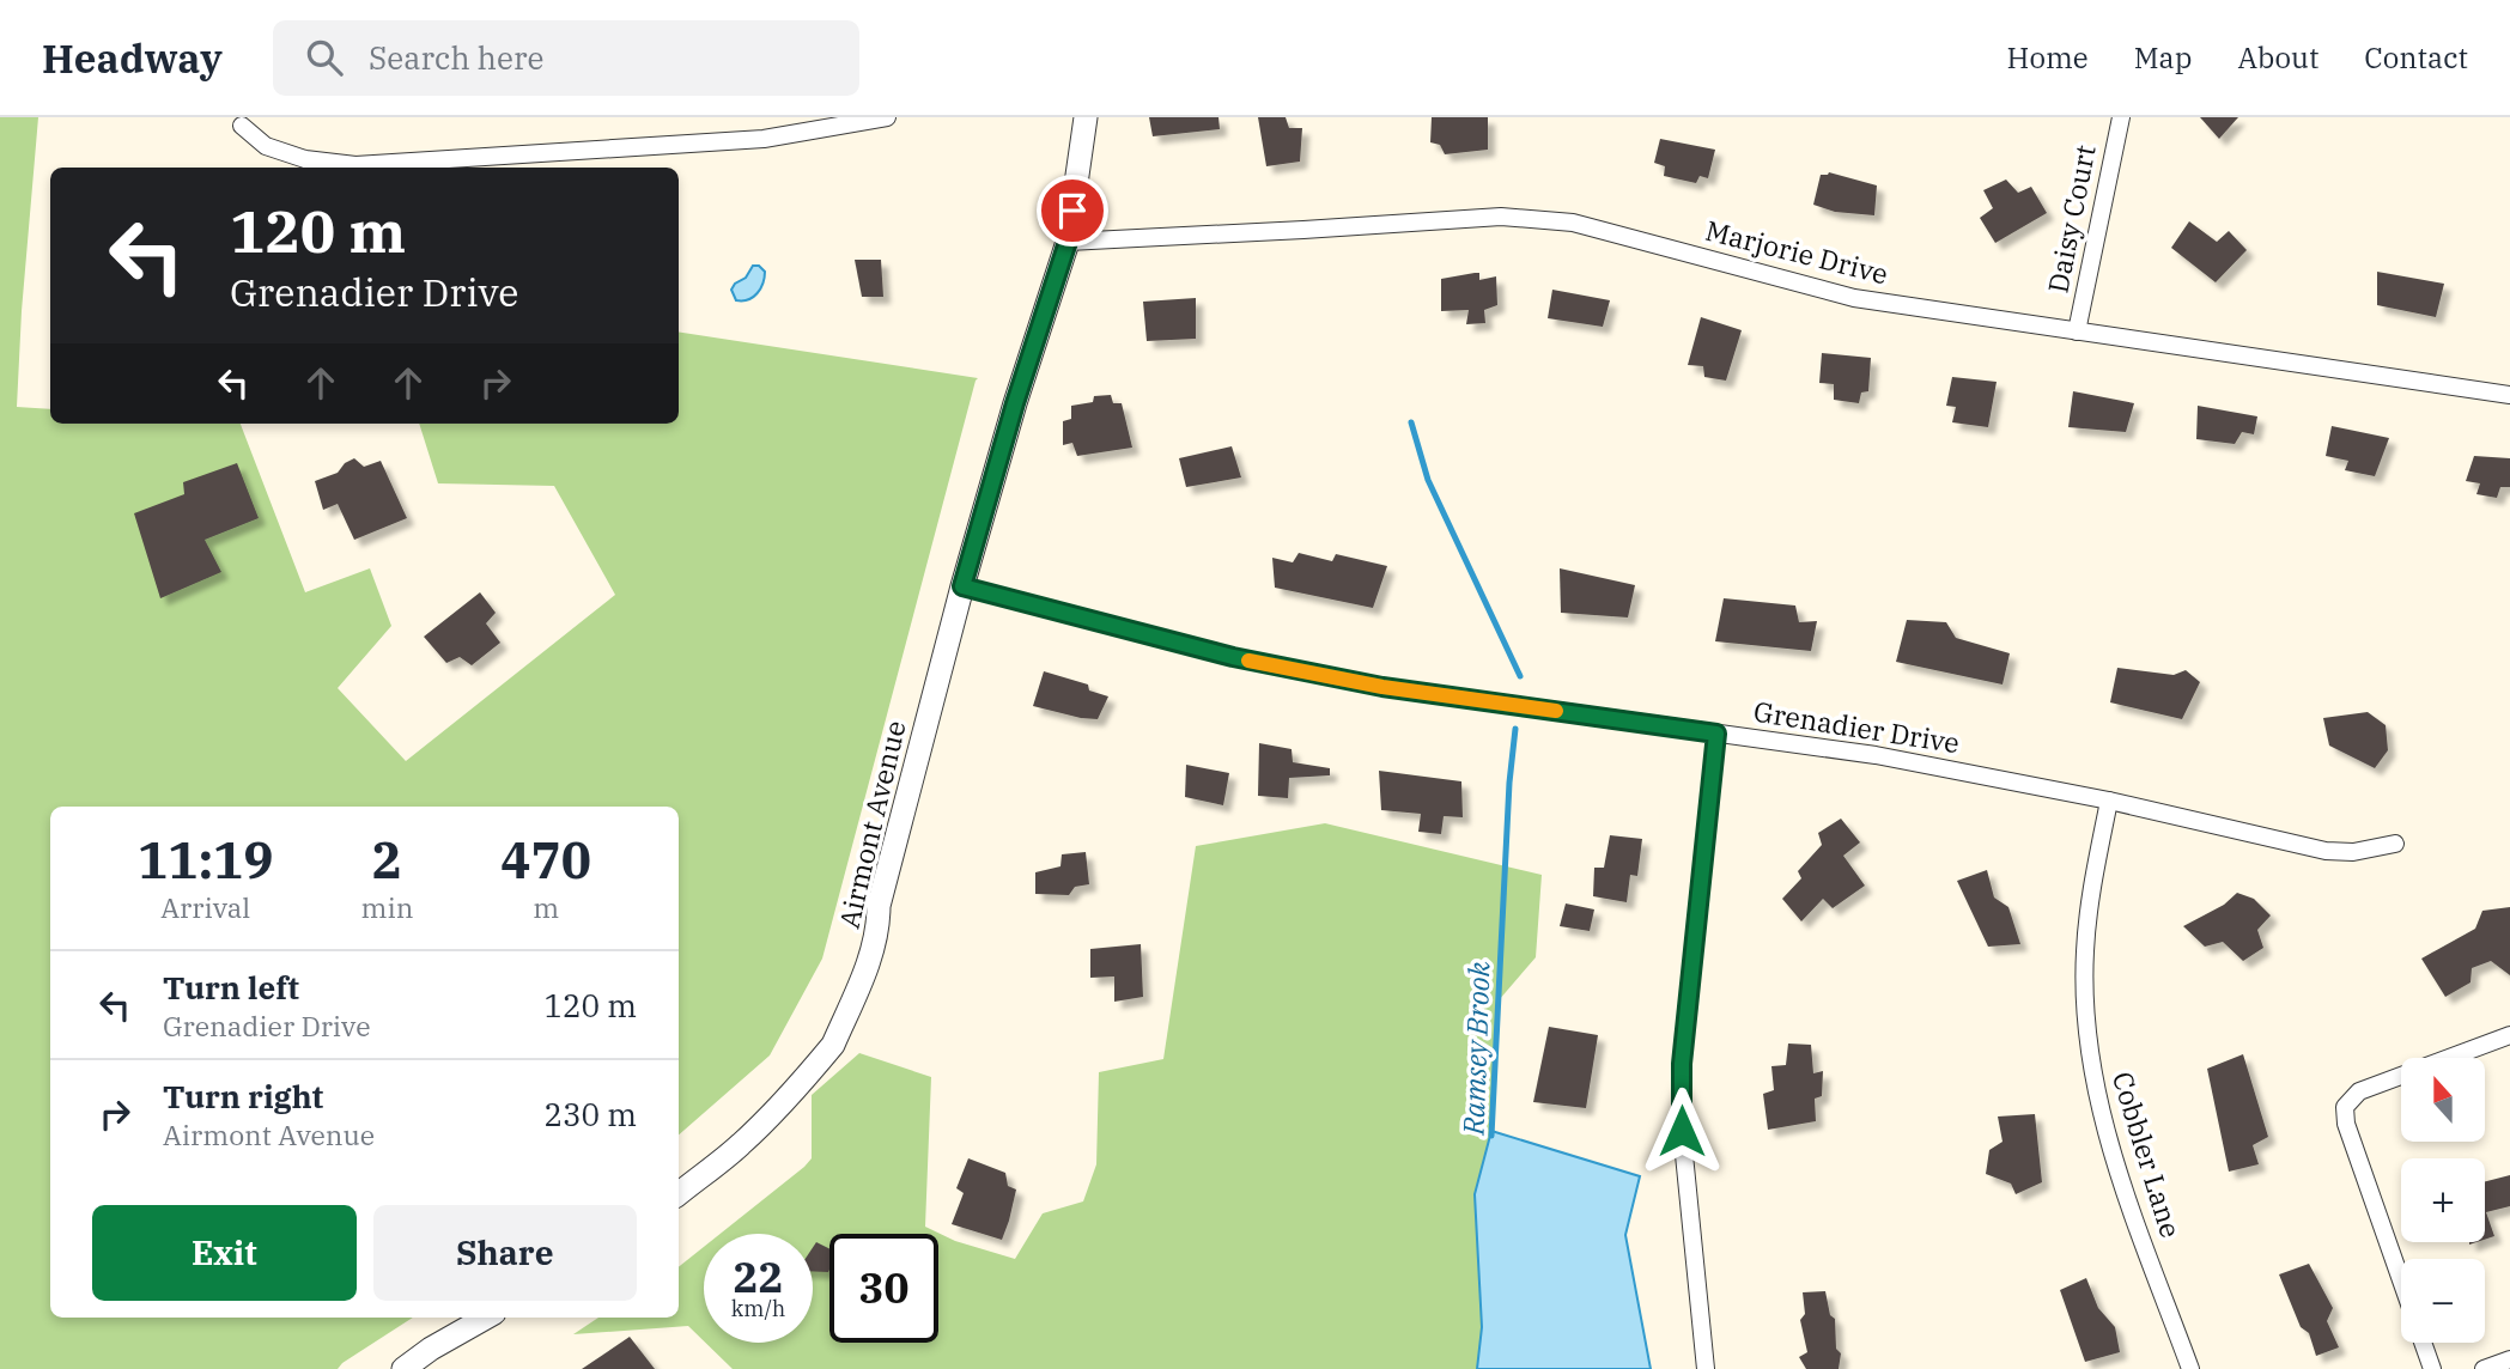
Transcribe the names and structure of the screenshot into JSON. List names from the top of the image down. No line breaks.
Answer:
{"streets":{"street":["Daisy Court","Marjorie Drive","Grenadier Drive","Airmont Avenue","Cobbler Lane"]},"crossings":[["Daisy Court","Marjorie Drive"],["Marjorie Drive","Airmont Avenue"],["Grenadier Drive","Airmont Avenue"],["Grenadier Drive","Cobbler Lane"]],"water":["Ramsey Brook"],"north":"top","page":{"header":"Headway","search":"Search here","nav":["Home","Map","About","Contact"],"turn":["120 m","Grenadier Drive"],"eta":["11:19","Arrival","2","min","470","m"],"list":[{"name":"Turn left","note":"Grenadier Drive","value":"120 m"},{"name":"Turn right","note":"Airmont Avenue","value":"230 m"}],"map_buttons":["+","−"],"buttons":["Exit","Share"],"speed":"22 km/h","limit":"30"}}
